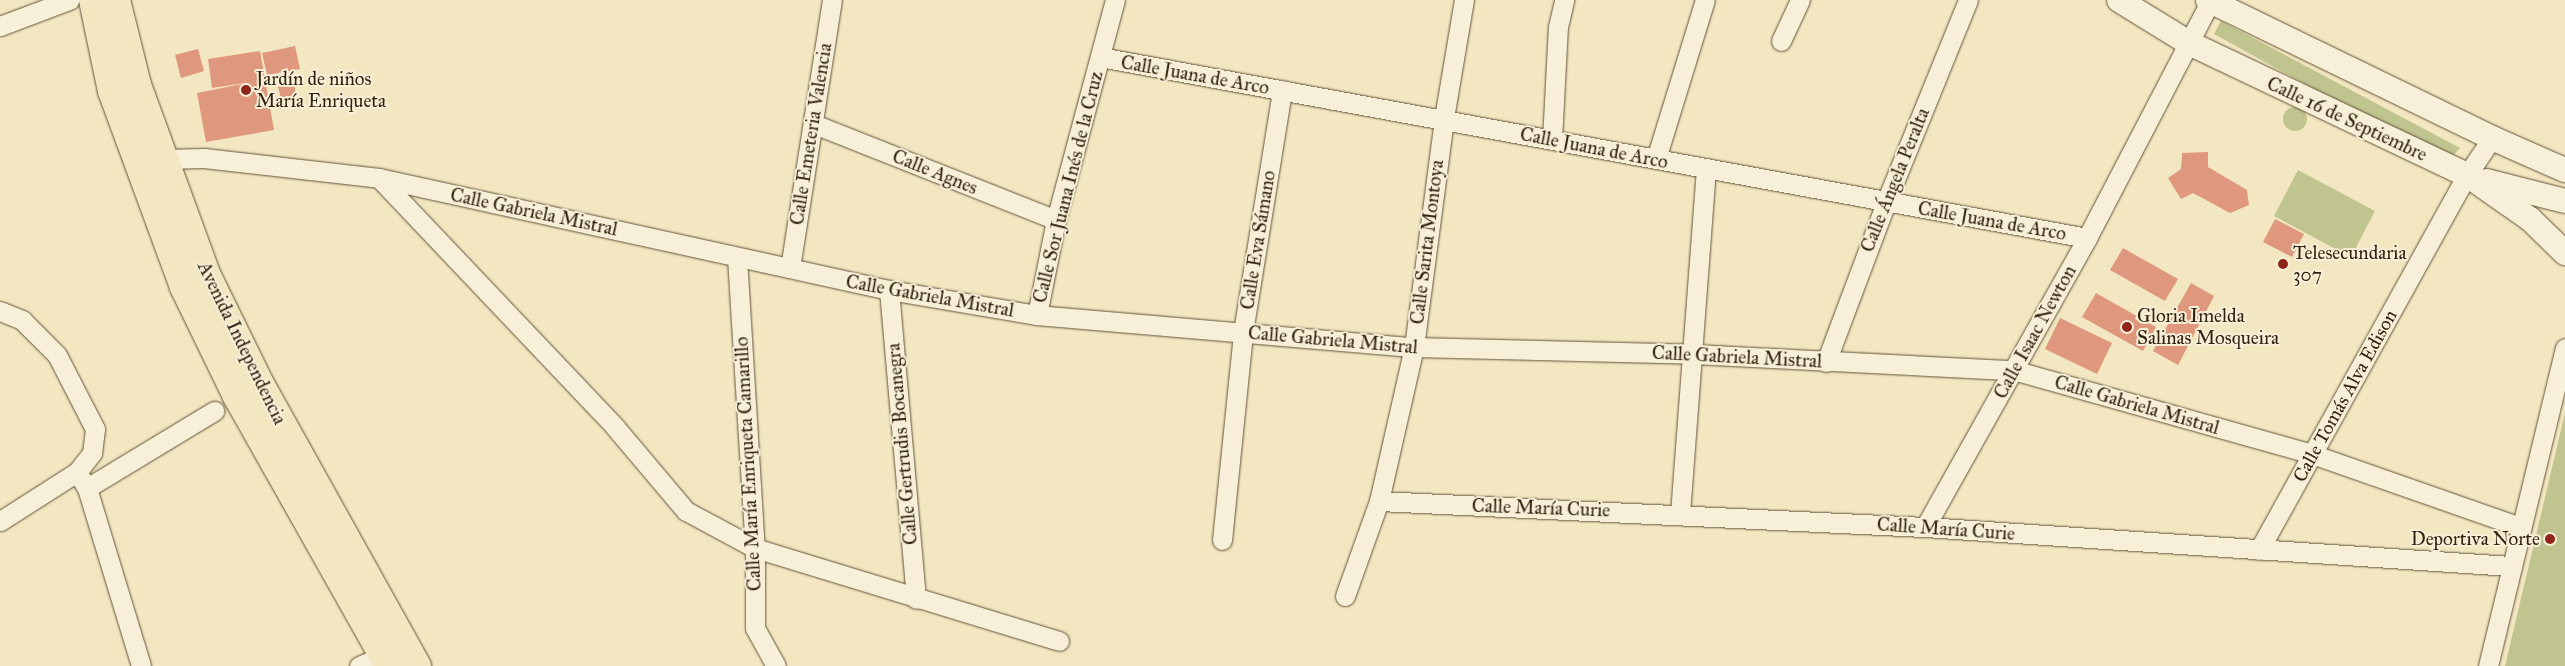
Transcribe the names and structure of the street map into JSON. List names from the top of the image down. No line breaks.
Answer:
{"streets":{"main road":["Avenida Independencia"],"street":["Calle Juana de Arco","Calle 16 de Septiembre","Calle Emeteria Valencia","Calle Agnes","Calle Ángela Peralta","Calle Sor Juana Inés de la Cruz","Calle Gabriela Mistral","Calle Eva Sámano","Calle Sarita Montoya","Calle Isaac Newton","Calle Tomás Alva Edison","Calle Gertrudis Bocanegra","Calle María Enriqueta Camarillo","Calle María Curie"]},"crossings":[["Calle Juana de Arco","Calle Ángela Peralta"],["Calle Juana de Arco","Calle Sor Juana Inés de la Cruz"],["Calle Juana de Arco","Calle Eva Sámano"],["Calle Juana de Arco","Calle Sarita Montoya"],["Calle Juana de Arco","Calle Isaac Newton"],["Calle 16 de Septiembre","Calle Isaac Newton"],["Calle 16 de Septiembre","Calle Tomás Alva Edison"],["Calle Emeteria Valencia","Calle Agnes"],["Calle Emeteria Valencia","Calle Gabriela Mistral"],["Calle Agnes","Calle Sor Juana Inés de la Cruz"],["Calle Ángela Peralta","Calle Gabriela Mistral"],["Calle Sor Juana Inés de la Cruz","Calle Gabriela Mistral"],["Calle Gabriela Mistral","Calle Eva Sámano"],["Calle Gabriela Mistral","Calle Sarita Montoya"],["Calle Gabriela Mistral","Calle Isaac Newton"],["Calle Gabriela Mistral","Avenida Independencia"],["Calle Gabriela Mistral","Calle Tomás Alva Edison"],["Calle Gabriela Mistral","Calle Gertrudis Bocanegra"],["Calle Gabriela Mistral","Calle María Enriqueta Camarillo"],["Calle Sarita Montoya","Calle María Curie"],["Calle Isaac Newton","Calle María Curie"],["Calle Tomás Alva Edison","Calle María Curie"]],"places":["Jardín de niños María Enriqueta","Telesecundaria 307","Gloria Imelda Salinas Mosqueira","Deportiva Norte"]}
